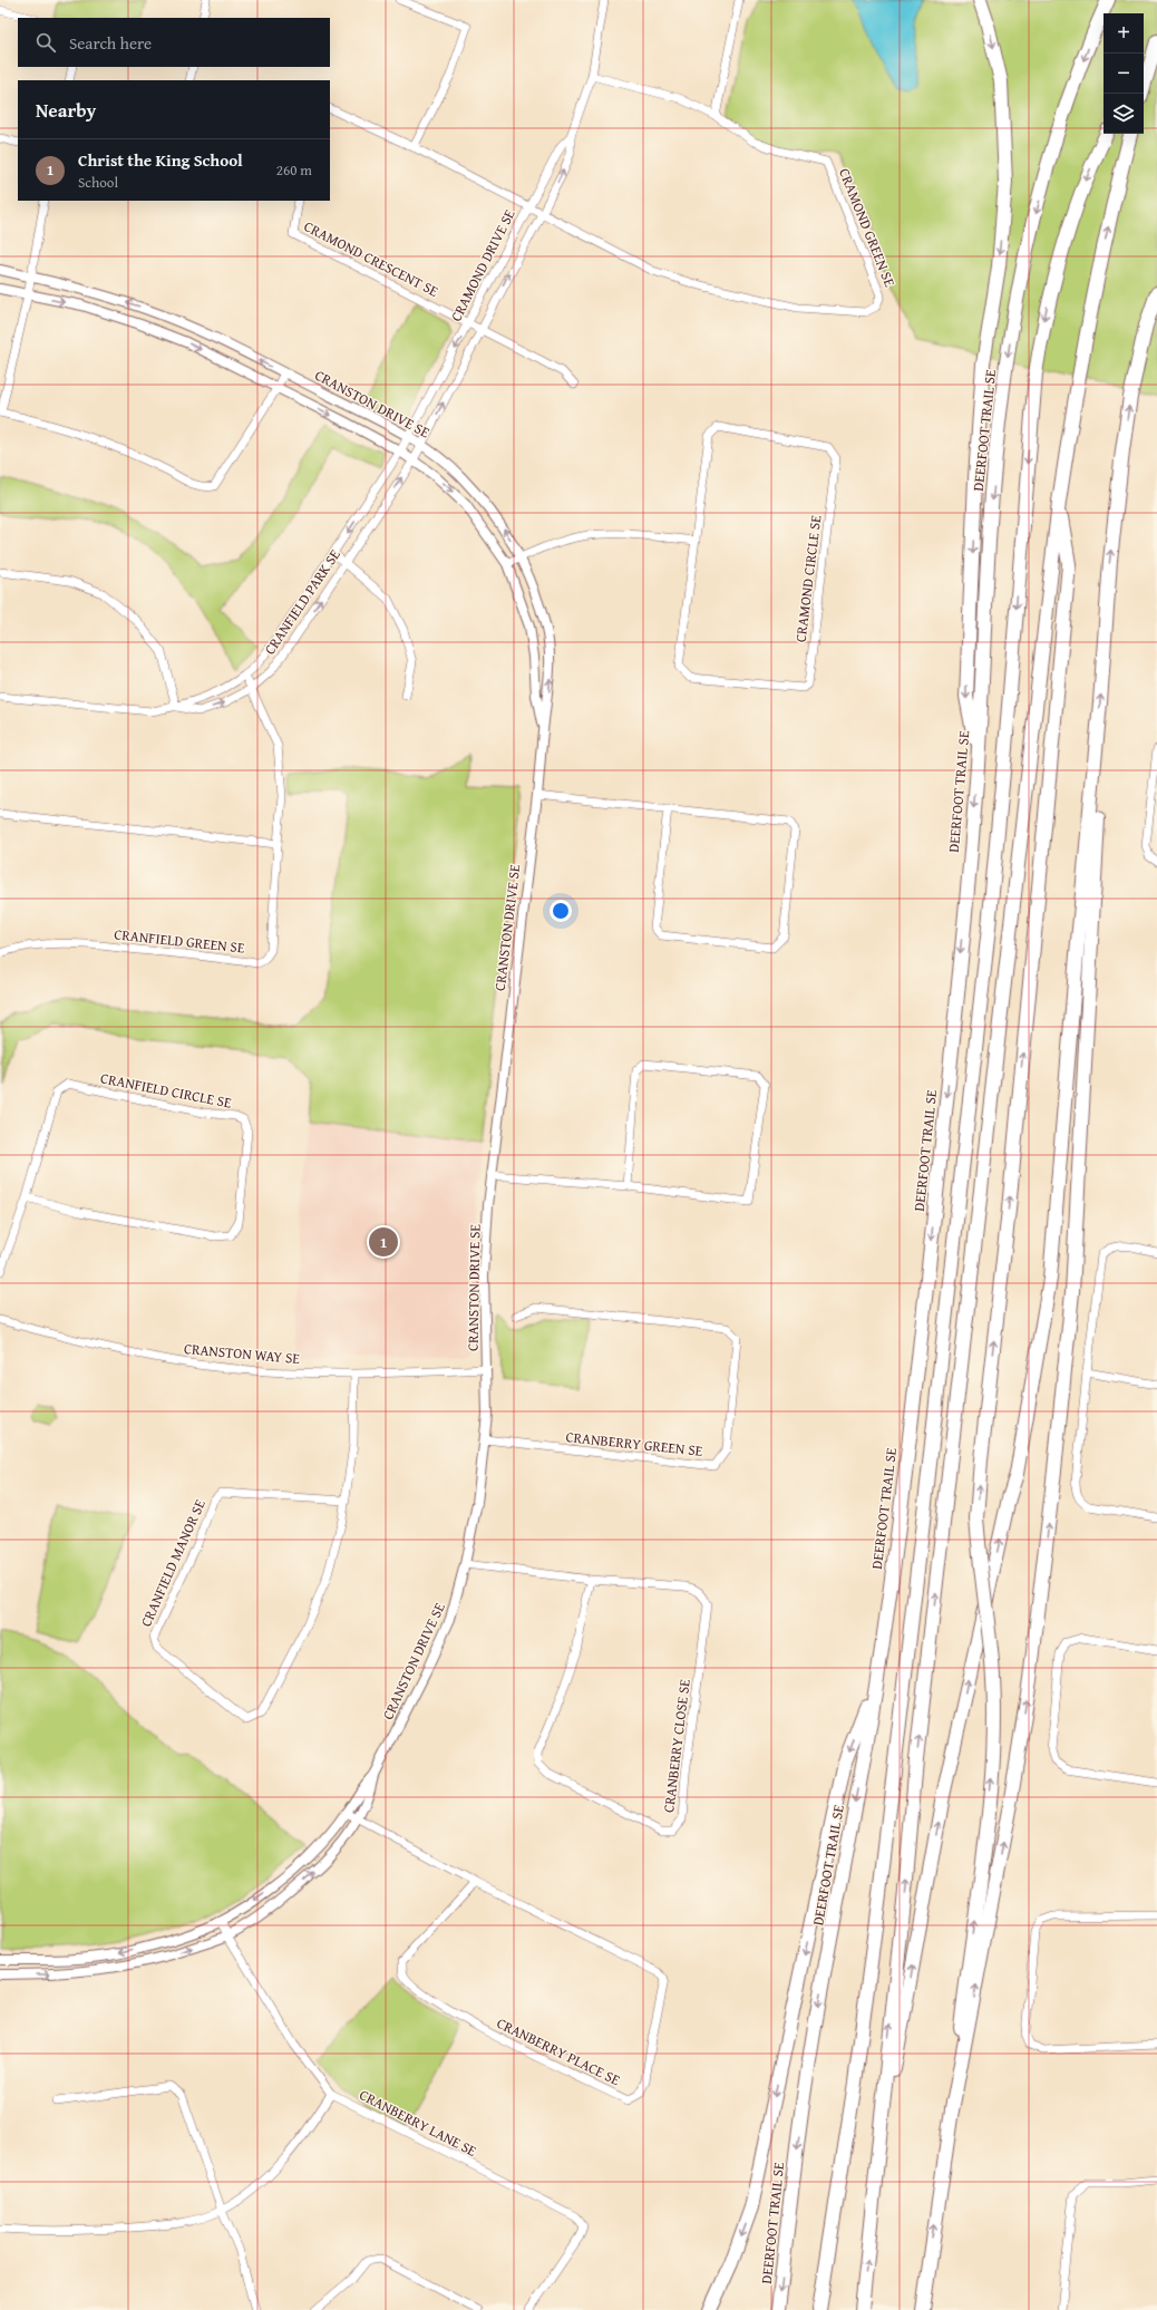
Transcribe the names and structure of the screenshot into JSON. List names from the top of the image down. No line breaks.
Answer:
{"streets":{"highway":["DEERFOOT TRAIL SE"],"street":["CRAMOND GREEN SE","CRAMOND CRESCENT SE","CRAMOND DRIVE SE","CRANSTON DRIVE SE","CRAMOND CIRCLE SE","CRANFIELD PARK SE","CRANFIELD GREEN SE","CRANFIELD CIRCLE SE","CRANSTON WAY SE","CRANBERRY GREEN SE","CRANFIELD MANOR SE","CRANBERRY CLOSE SE","CRANBERRY PLACE SE","CRANBERRY LANE SE"]},"crossings":[["CRAMOND GREEN SE","CRAMOND DRIVE SE"],["CRAMOND CRESCENT SE","CRAMOND DRIVE SE"],["CRAMOND DRIVE SE","CRANSTON DRIVE SE"],["CRAMOND DRIVE SE","CRANFIELD PARK SE"],["CRANSTON DRIVE SE","CRANFIELD PARK SE"],["CRANSTON DRIVE SE","CRANSTON WAY SE"],["CRANSTON DRIVE SE","CRANBERRY GREEN SE"],["CRANSTON DRIVE SE","CRANBERRY CLOSE SE"],["CRANSTON DRIVE SE","CRANBERRY PLACE SE"],["CRANSTON DRIVE SE","CRANBERRY LANE SE"],["CRANFIELD PARK SE","CRANFIELD GREEN SE"],["CRANSTON WAY SE","CRANFIELD MANOR SE"]],"page":{"map_buttons":["+","−"],"search":"Search here","heading":"Nearby","list":[{"mark":"1","name":"Christ the King School","note":"School","value":"260 m"}],"pins":"1"}}
